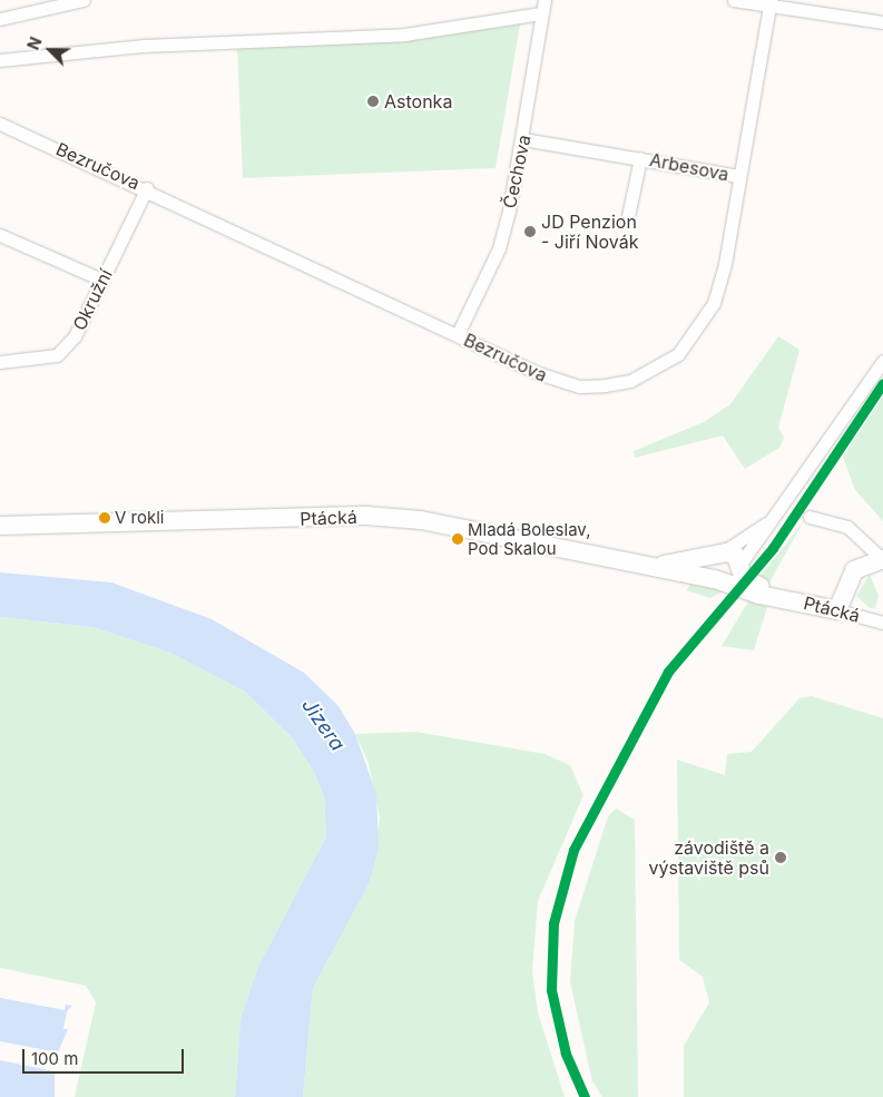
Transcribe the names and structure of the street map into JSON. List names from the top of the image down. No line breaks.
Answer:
{"streets":{"street":["Bezručova","Arbesova","Čechova","Okružní","Ptácká"]},"crossings":[["Bezručova","Arbesova"],["Bezručova","Čechova"],["Bezručova","Okružní"],["Arbesova","Čechova"]],"water":["Jizera"],"places":["Astonka","JD Penzion - Jiří Novák","V rokli","Mladá Boleslav, Pod Skalou","závodiště a výstaviště psů"],"scale_bar":"100 m","north":"top left"}
